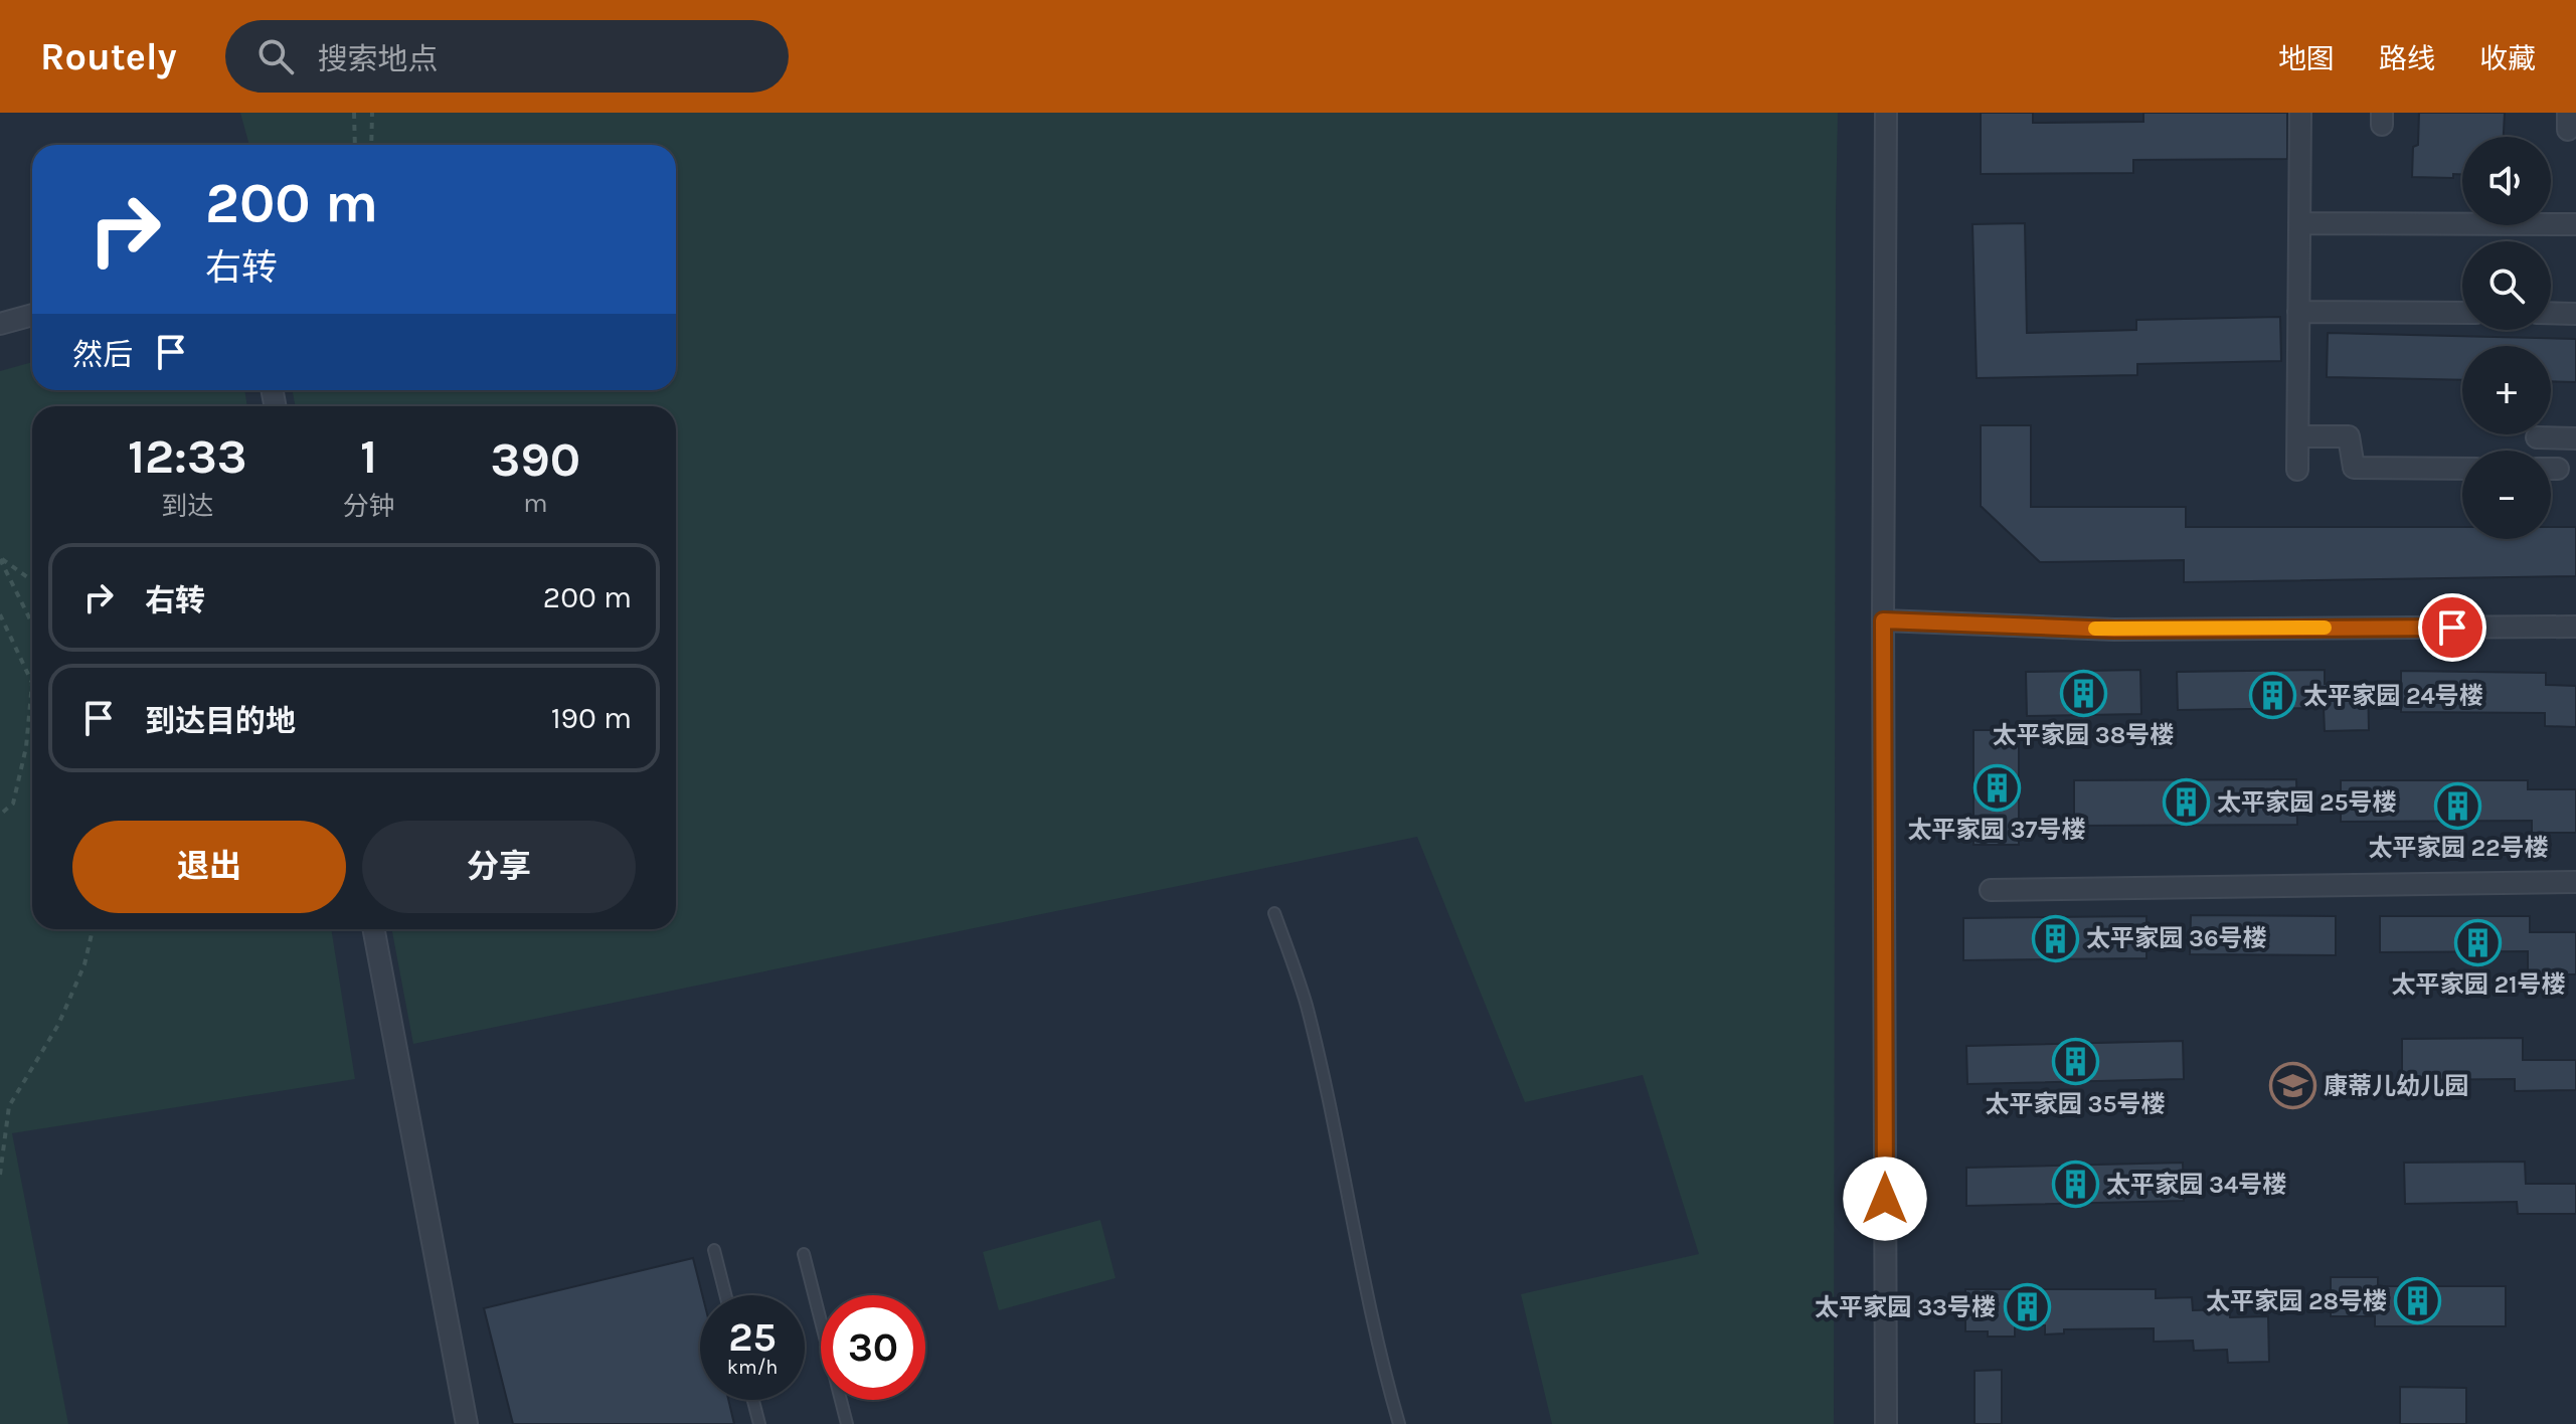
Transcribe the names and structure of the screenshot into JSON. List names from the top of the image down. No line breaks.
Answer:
{"places":{"building":["太平家园 38号楼","太平家园 24号楼","太平家园 37号楼","太平家园 25号楼","太平家园 22号楼","太平家园 36号楼","太平家园 21号楼","太平家园 35号楼","太平家园 34号楼","太平家园 28号楼","太平家园 33号楼"],"school or university":["康蒂儿幼儿园"]},"page":{"header":"Routely","search":"搜索地点","nav":["地图","路线","收藏"],"map_buttons":["+","−"],"turn":["200 m","右转"],"then":"然后","eta":["12:33","到达","1","分钟","390","m"],"list":[{"name":"右转","value":"200 m"},{"name":"到达目的地","value":"190 m"}],"buttons":["退出","分享"],"speed":"25 km/h","limit":"30"}}
